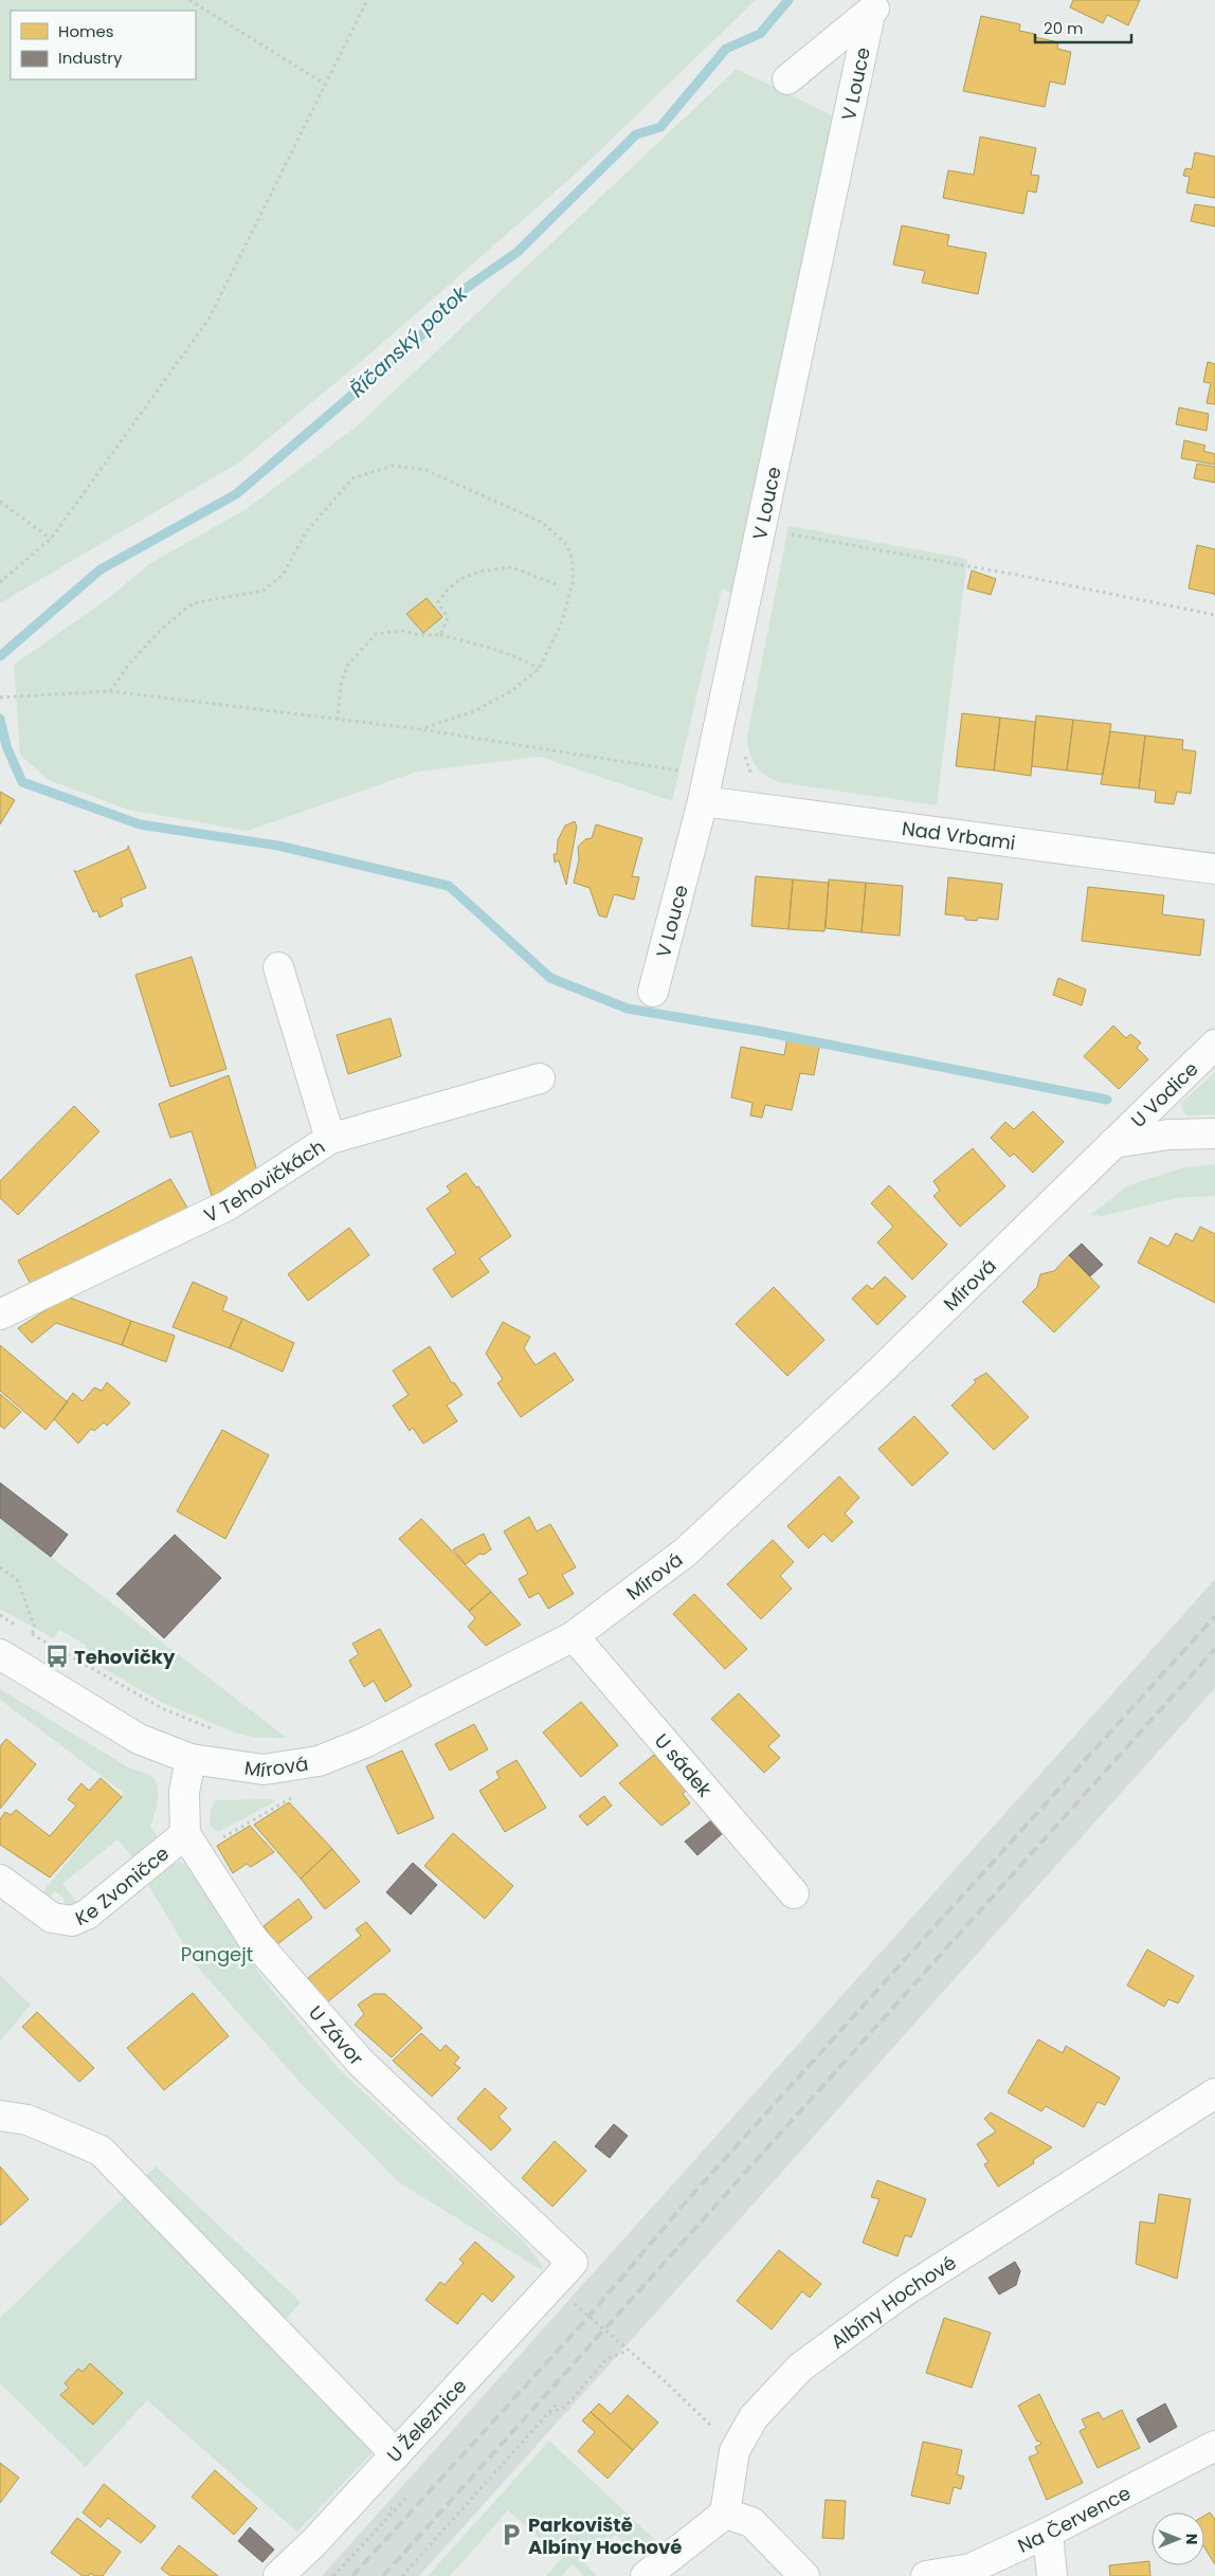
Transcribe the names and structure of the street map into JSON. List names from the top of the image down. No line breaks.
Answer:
{"streets":{"street":["V Louce","Nad Vrbami","U Vodice","V Tehovičkách","Mírová","U sádek","Ke Zvoničce","U Závor","Albíny Hochové","U Železnice","Na Července"]},"crossings":[["V Louce","Nad Vrbami"],["U Vodice","Mírová"],["Mírová","U sádek"],["Ke Zvoničce","U Závor"],["U Závor","U Železnice"]],"water":["Říčanský potok"],"parks":["Pangejt"],"places":{"bus stop":["Tehovičky"],"parking":["Parkoviště Albíny Hochové"]},"legend":["Homes","Industry"],"scale_bar":"20 m","north":"right"}
